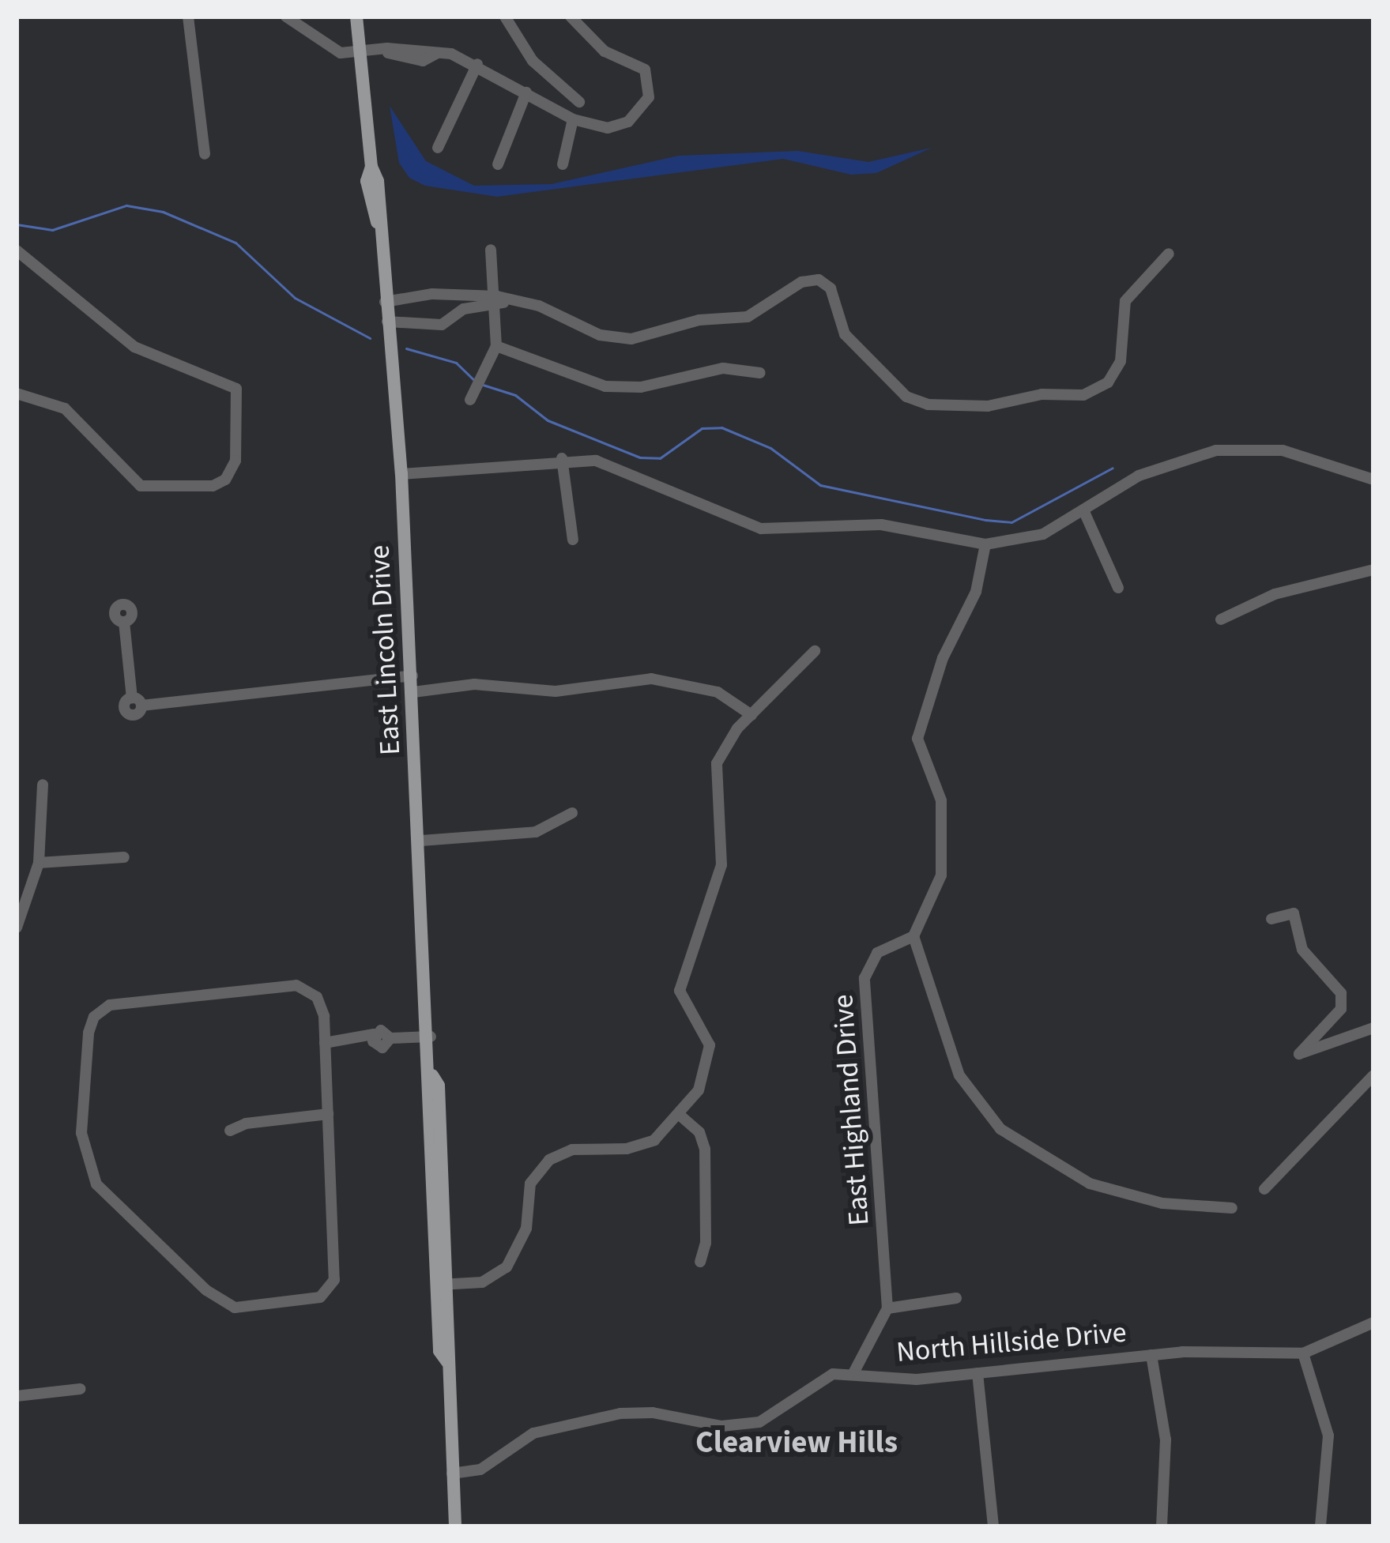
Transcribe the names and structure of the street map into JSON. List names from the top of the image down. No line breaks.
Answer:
{"streets":{"main road":["East Lincoln Drive"],"street":["East Highland Drive","North Hillside Drive"]},"crossings":[["East Lincoln Drive","North Hillside Drive"]],"districts":["Clearview Hills"]}
